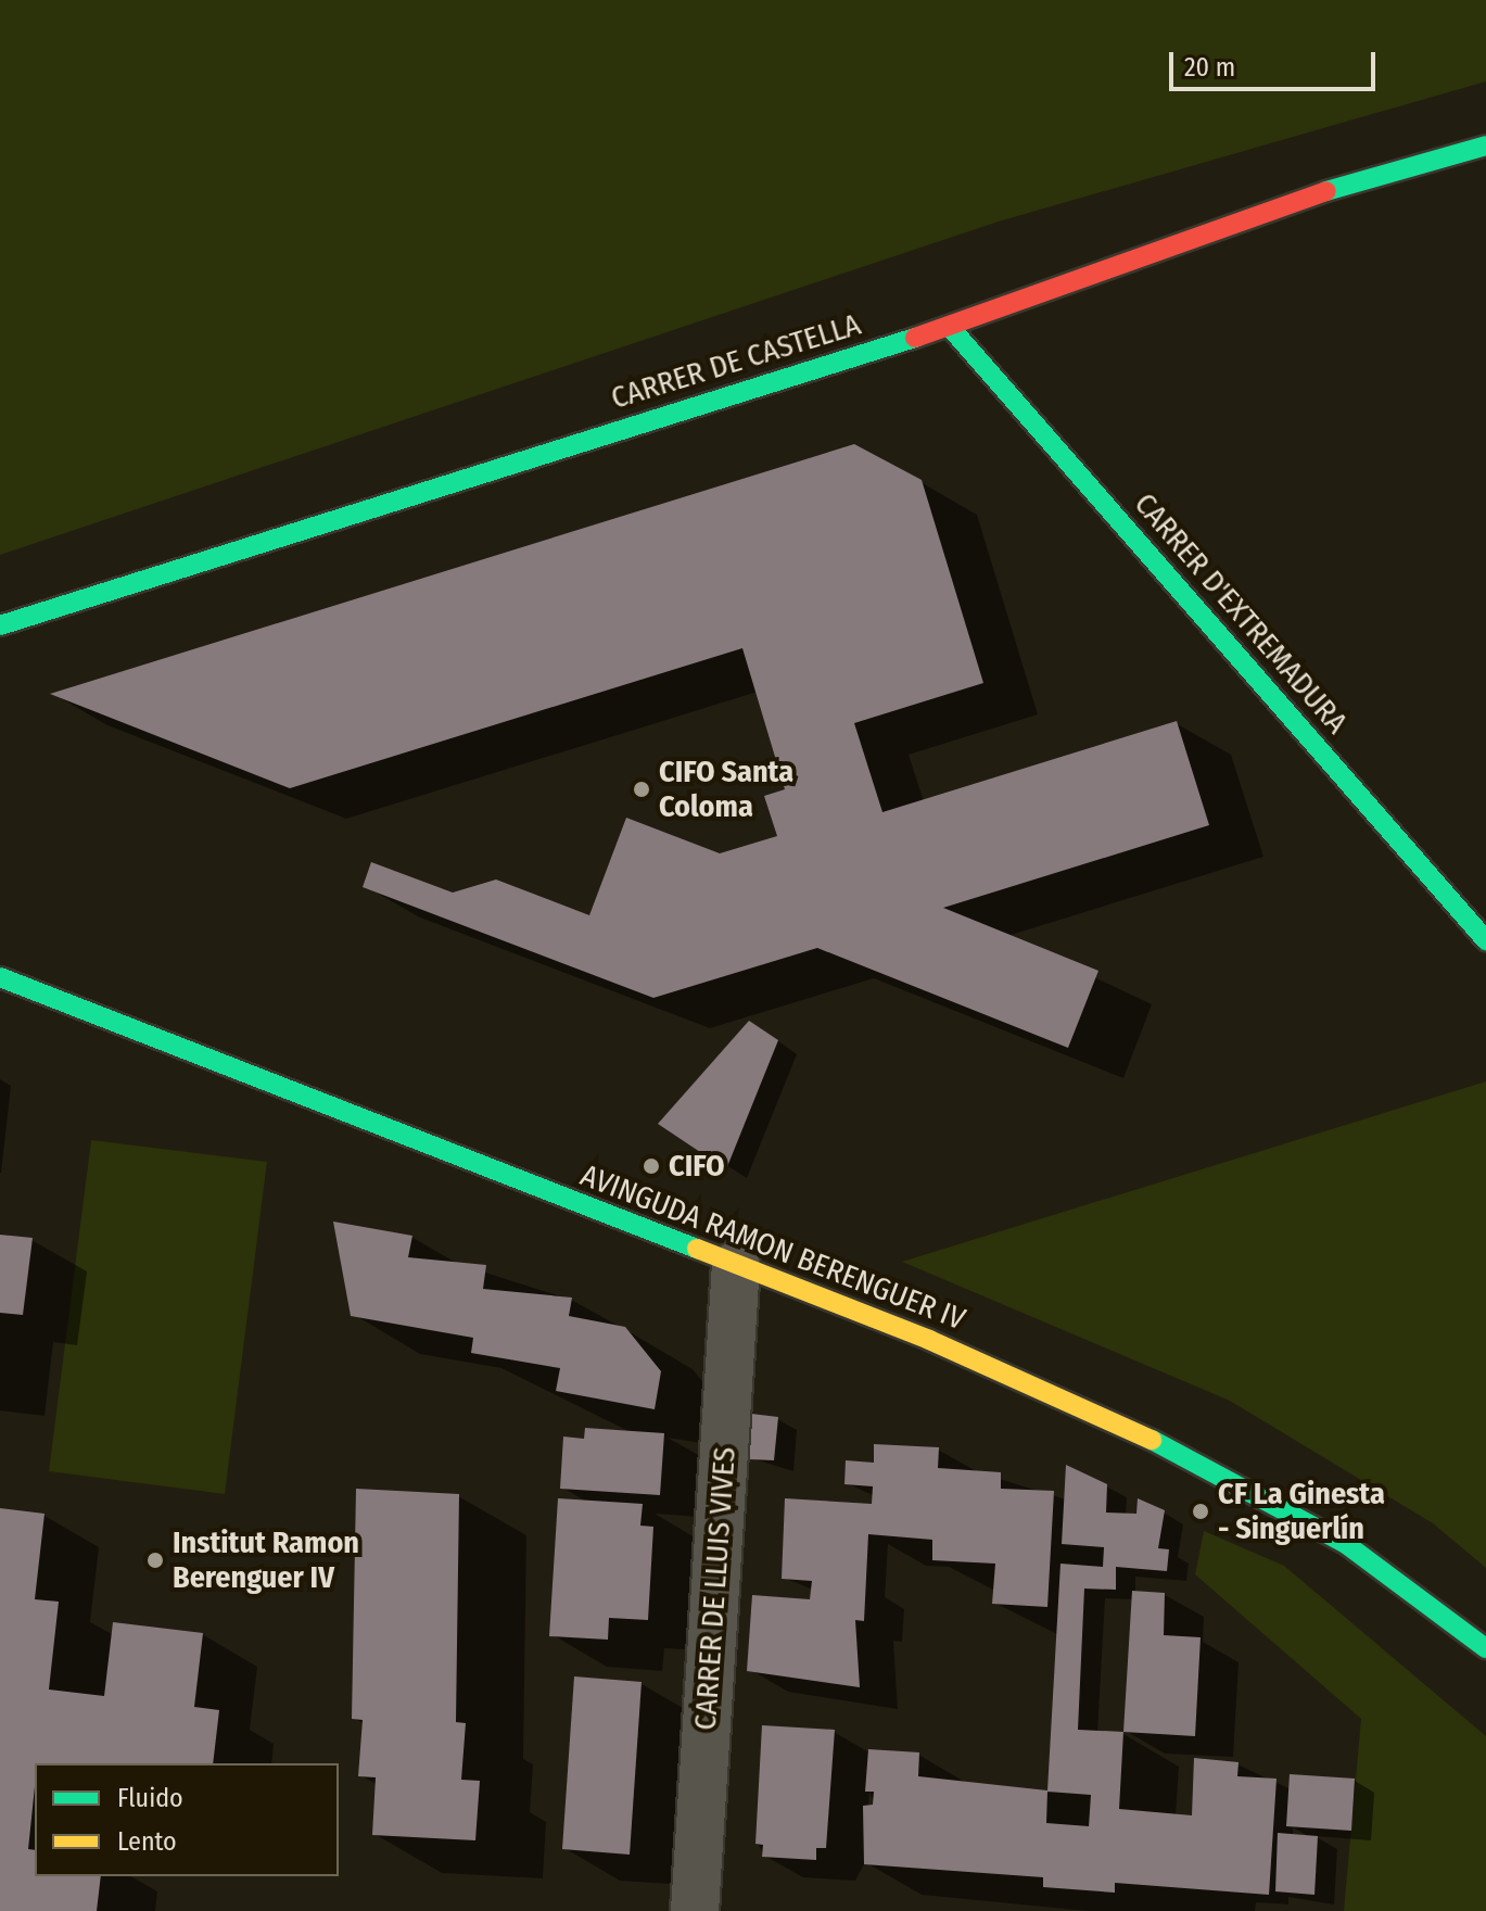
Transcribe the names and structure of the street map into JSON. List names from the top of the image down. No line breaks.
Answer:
{"streets":{"street":["CARRER DE CASTELLA","CARRER D'EXTREMADURA","AVINGUDA RAMON BERENGUER IV","CARRER DE LLUIS VIVES"]},"crossings":[["CARRER DE CASTELLA","CARRER D'EXTREMADURA"],["AVINGUDA RAMON BERENGUER IV","CARRER DE LLUIS VIVES"]],"places":["CIFO Santa Coloma","CIFO","CF La Ginesta - Singuerlín","Institut Ramon Berenguer IV"],"legend":["Fluido","Lento"],"scale_bar":"20 m"}
